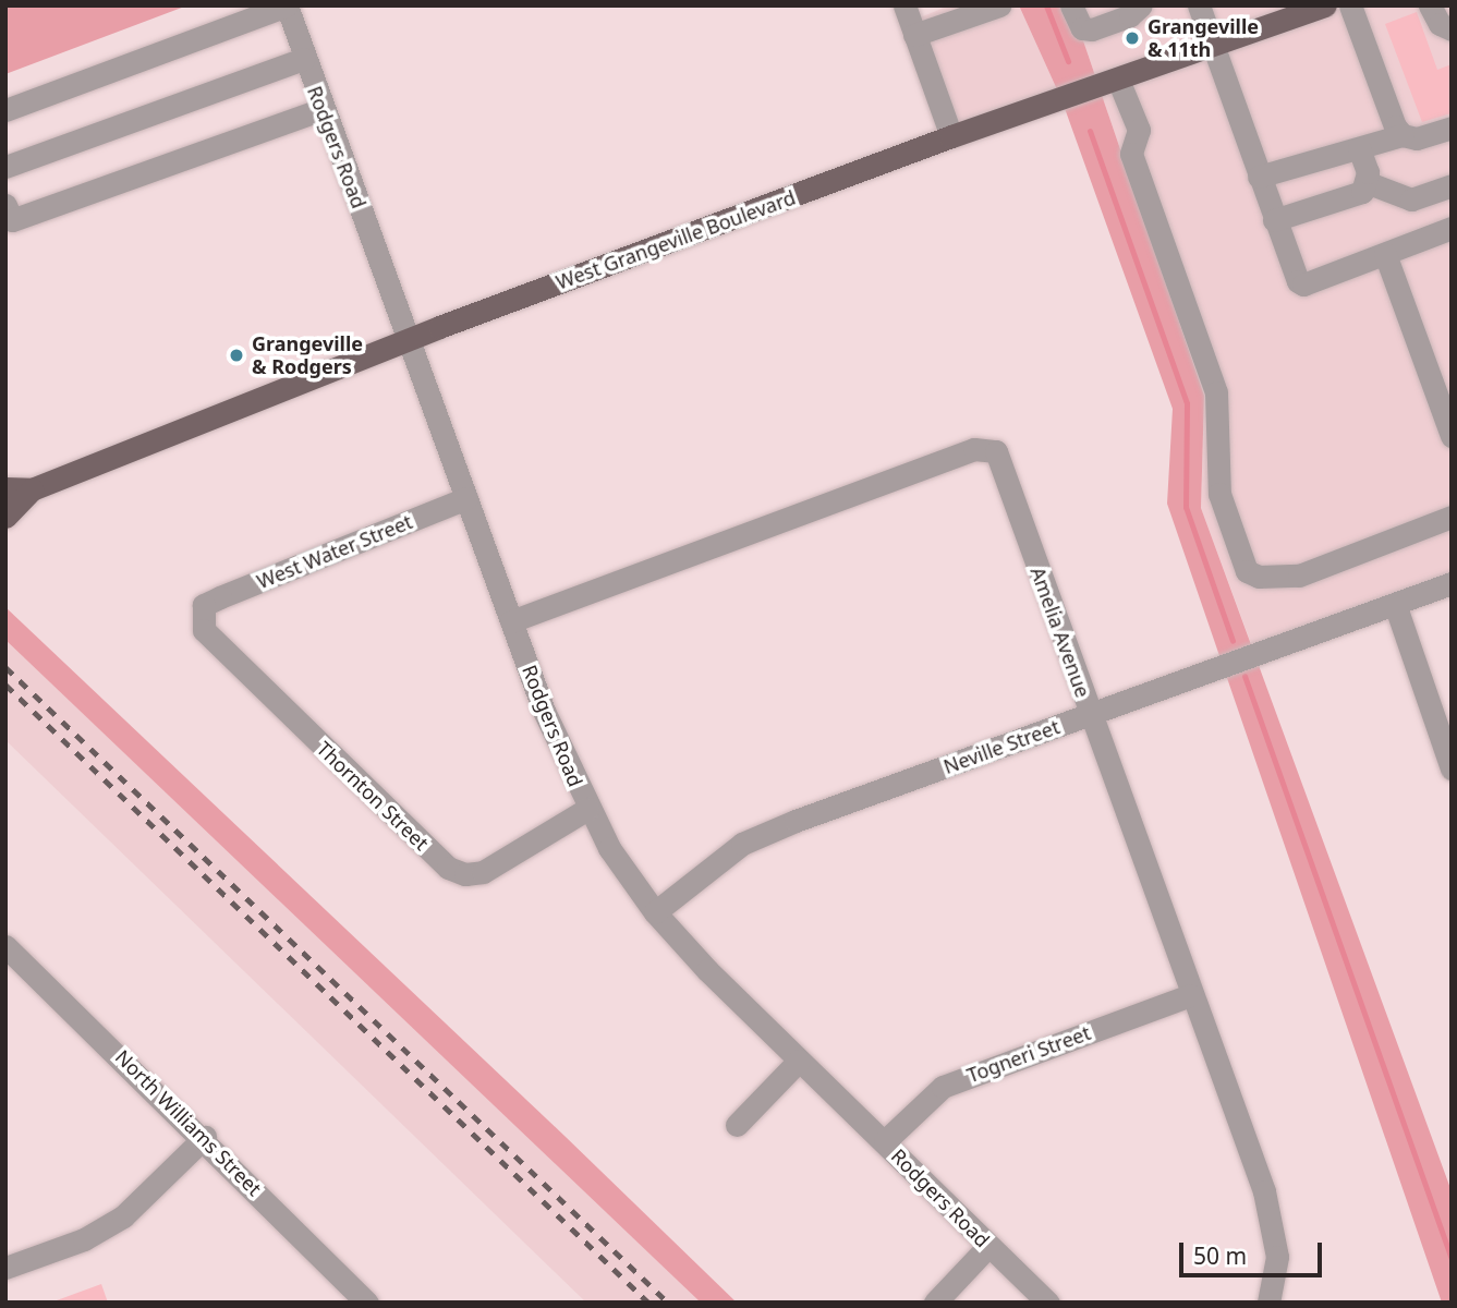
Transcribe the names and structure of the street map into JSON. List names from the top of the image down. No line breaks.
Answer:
{"streets":{"main road":["West Grangeville Boulevard"],"street":["Rodgers Road","West Water Street","Amelia Avenue","Neville Street","Thornton Street","Togneri Street","North Williams Street"]},"crossings":[["Rodgers Road","West Grangeville Boulevard"],["Rodgers Road","West Water Street"],["Rodgers Road","Amelia Avenue"],["Rodgers Road","Neville Street"],["Rodgers Road","Thornton Street"],["Rodgers Road","Togneri Street"],["West Water Street","Thornton Street"],["Amelia Avenue","Neville Street"],["Amelia Avenue","Togneri Street"]],"places":["Grangeville & 11th","Grangeville & Rodgers"],"scale_bar":"50 m"}
